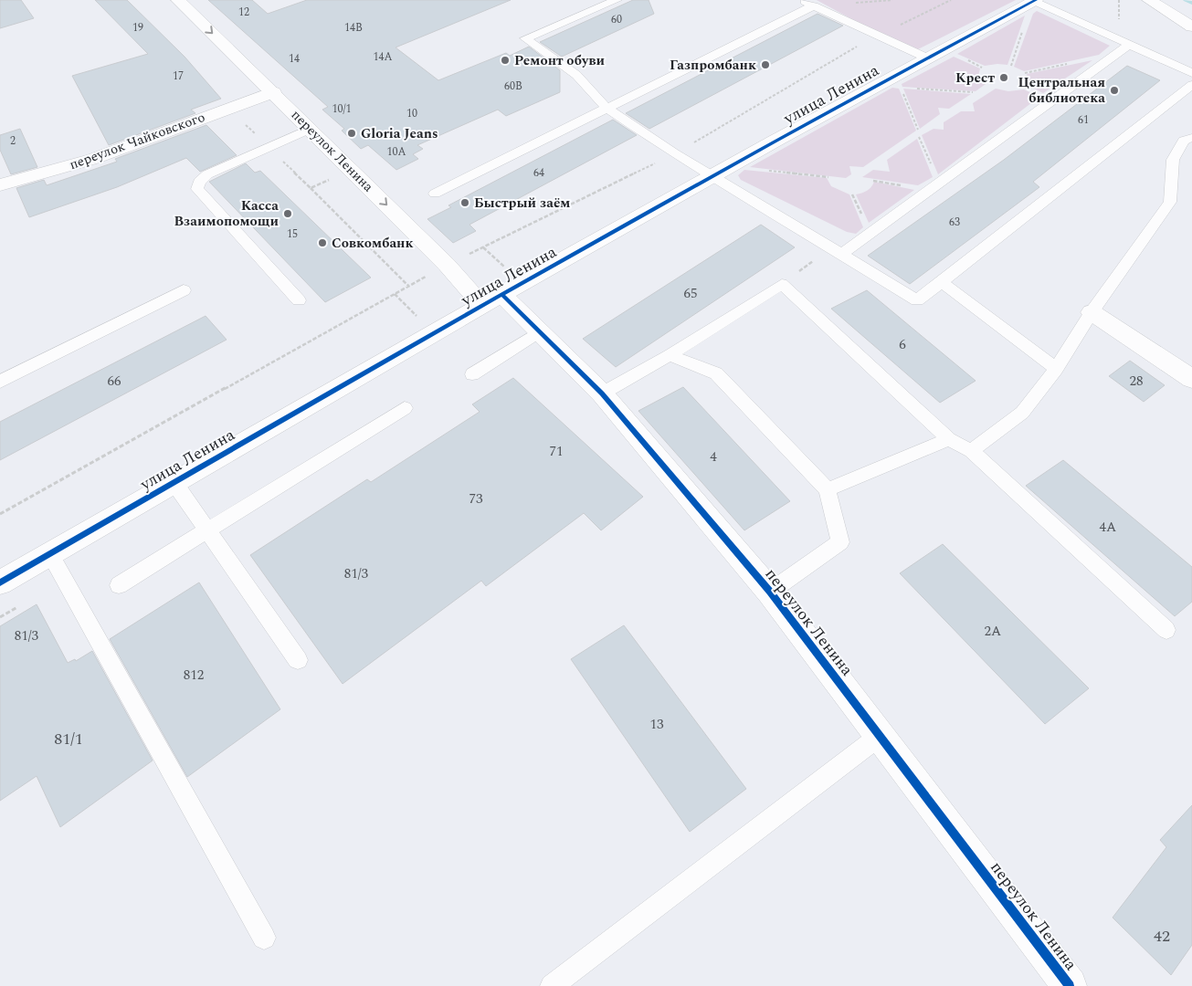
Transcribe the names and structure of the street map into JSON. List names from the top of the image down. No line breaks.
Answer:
{"streets":{"street":["улица Ленина","переулок Чайковского","переулок Ленина"]},"crossings":[["улица Ленина","переулок Ленина"],["переулок Чайковского","переулок Ленина"]],"places":["Ремонт обуви","Газпромбанк","Крест","Центральная библиотека","Gloria Jeans","Быстрый заём","Касса Взаимопомощи","Совкомбанк"],"house_numbers":["12","60","19","14В","14А","14","17","60В","10/1","10","61","2","10А","64","63","15","65","6","66","28","71","4","73","4А","81/3","2А","81/3","812","13","81/1","42"]}
